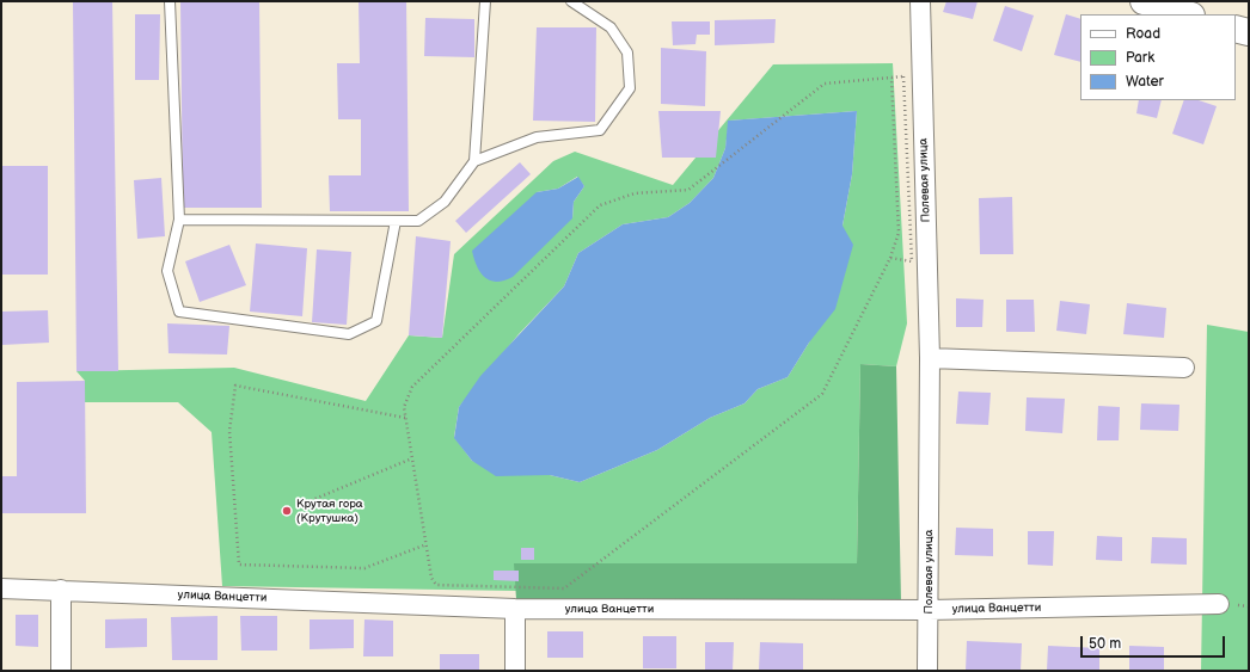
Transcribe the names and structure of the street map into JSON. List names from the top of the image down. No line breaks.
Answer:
{"streets":{"street":["Полевая улица","улица Ванцетти"]},"crossings":[["Полевая улица","улица Ванцетти"]],"places":["Крутая гора (Крутушка)"],"legend":["Road","Park","Water"],"scale_bar":"50 m"}
